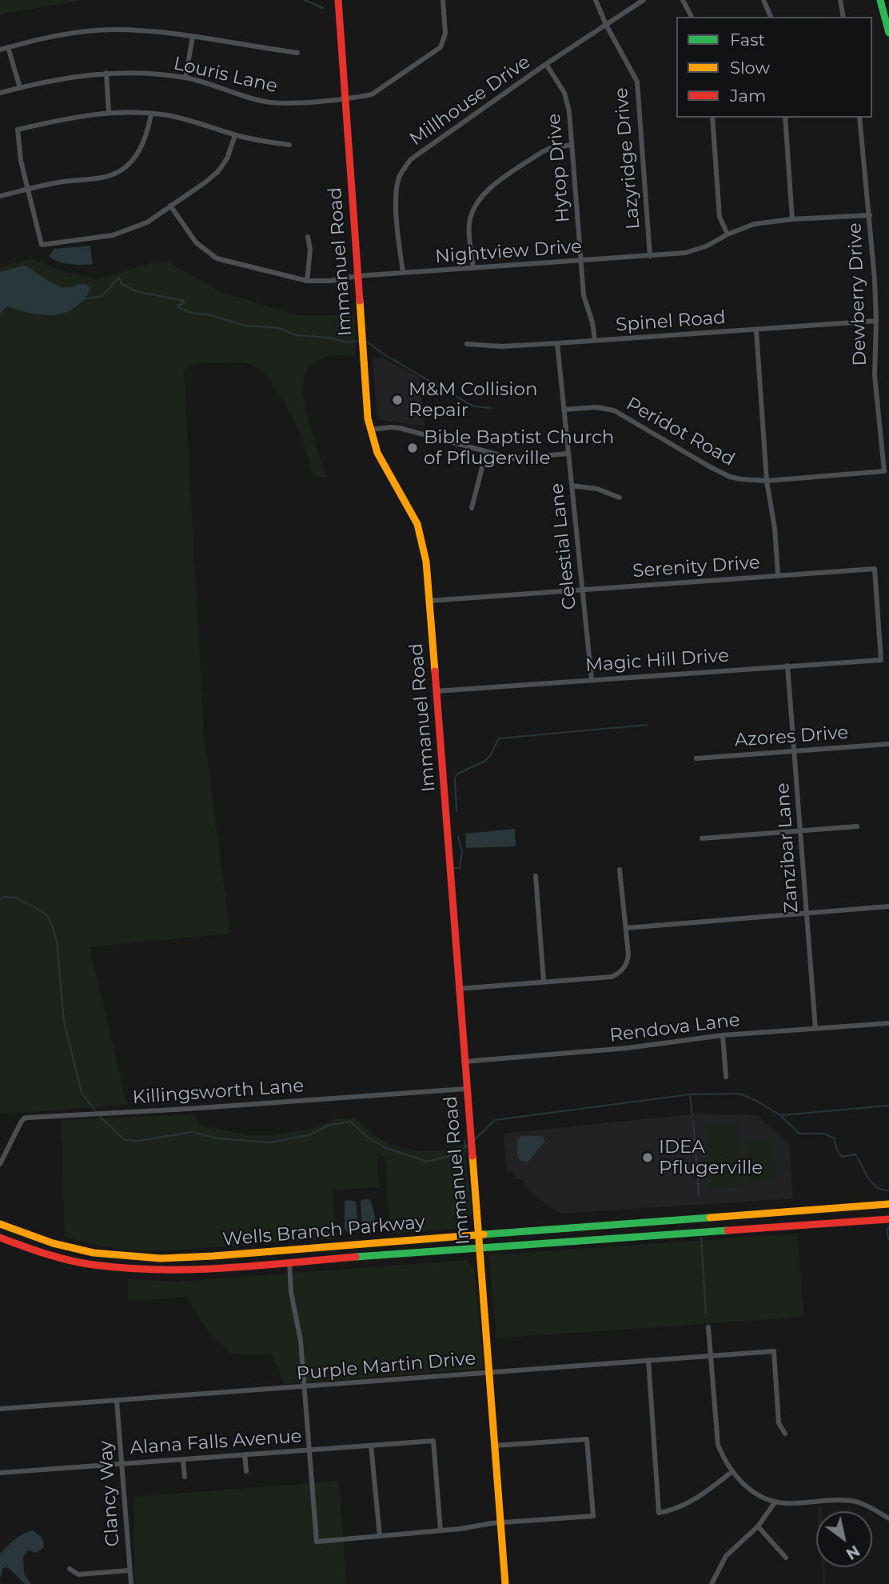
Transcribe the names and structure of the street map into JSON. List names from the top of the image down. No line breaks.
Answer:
{"streets":{"street":["Louris Lane","Millhouse Drive","Lazyridge Drive","Hytop Drive","Nightview Drive","Immanuel Road","Dewberry Drive","Spinel Road","Peridot Road","Celestial Lane","Serenity Drive","Magic Hill Drive","Azores Drive","Zanzibar Lane","Rendova Lane","Killingsworth Lane","Wells Branch Parkway","Purple Martin Drive","Alana Falls Avenue","Clancy Way"]},"crossings":[["Louris Lane","Immanuel Road"],["Millhouse Drive","Lazyridge Drive"],["Millhouse Drive","Hytop Drive"],["Millhouse Drive","Nightview Drive"],["Lazyridge Drive","Nightview Drive"],["Hytop Drive","Nightview Drive"],["Hytop Drive","Spinel Road"],["Nightview Drive","Immanuel Road"],["Nightview Drive","Dewberry Drive"],["Immanuel Road","Serenity Drive"],["Immanuel Road","Magic Hill Drive"],["Immanuel Road","Rendova Lane"],["Immanuel Road","Killingsworth Lane"],["Immanuel Road","Wells Branch Parkway"],["Immanuel Road","Purple Martin Drive"],["Dewberry Drive","Spinel Road"],["Dewberry Drive","Peridot Road"],["Spinel Road","Celestial Lane"],["Peridot Road","Celestial Lane"],["Celestial Lane","Serenity Drive"],["Celestial Lane","Magic Hill Drive"],["Serenity Drive","Magic Hill Drive"],["Magic Hill Drive","Zanzibar Lane"],["Azores Drive","Zanzibar Lane"],["Zanzibar Lane","Rendova Lane"],["Purple Martin Drive","Clancy Way"],["Alana Falls Avenue","Clancy Way"]],"places":["M&M Collision Repair","Bible Baptist Church of Pflugerville","IDEA Pflugerville"],"legend":["Fast","Slow","Jam"],"north":"bottom right"}
